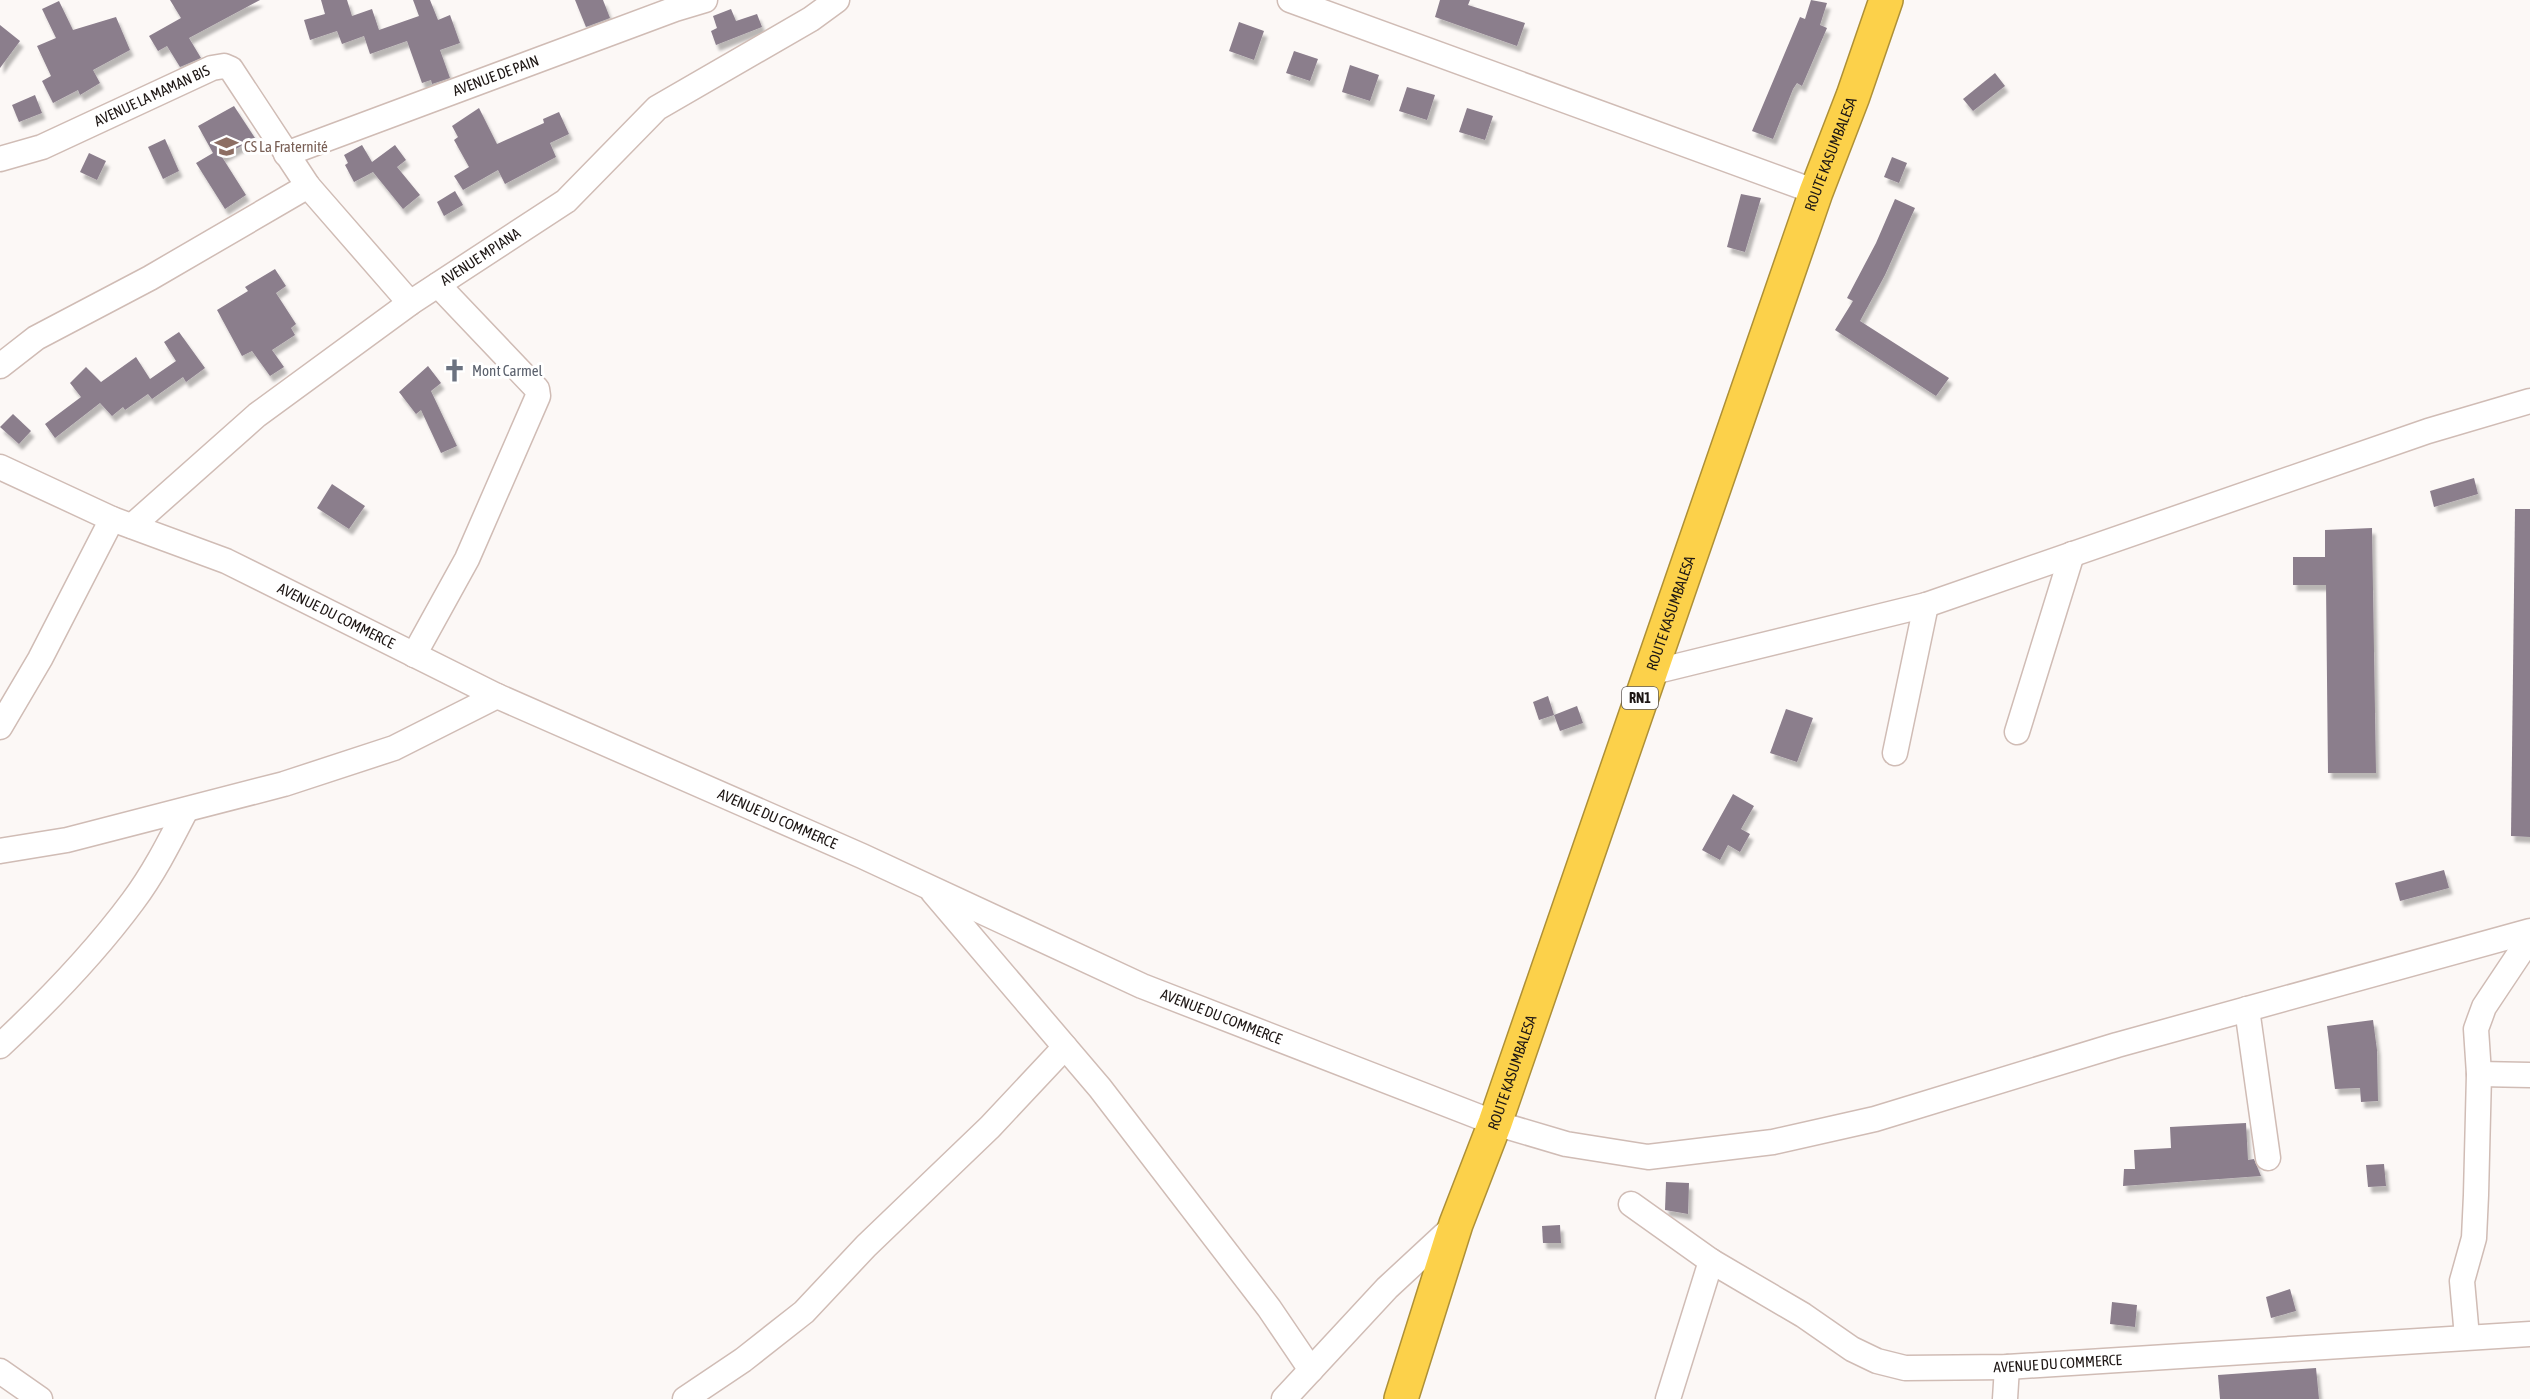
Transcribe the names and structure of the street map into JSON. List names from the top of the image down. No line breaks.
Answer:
{"streets":{"highway":["ROUTE KASUMBALESA","RN1"],"street":["AVENUE DE PAIN","AVENUE LA MAMAN BIS","AVENUE MPIANA","AVENUE DU COMMERCE"]},"crossings":[["AVENUE DE PAIN","AVENUE LA MAMAN BIS"],["AVENUE LA MAMAN BIS","AVENUE MPIANA"],["ROUTE KASUMBALESA","AVENUE DU COMMERCE"],["AVENUE MPIANA","AVENUE DU COMMERCE"]],"places":{"school or university":["CS La Fraternité"],"church":["Mont Carmel"]}}
